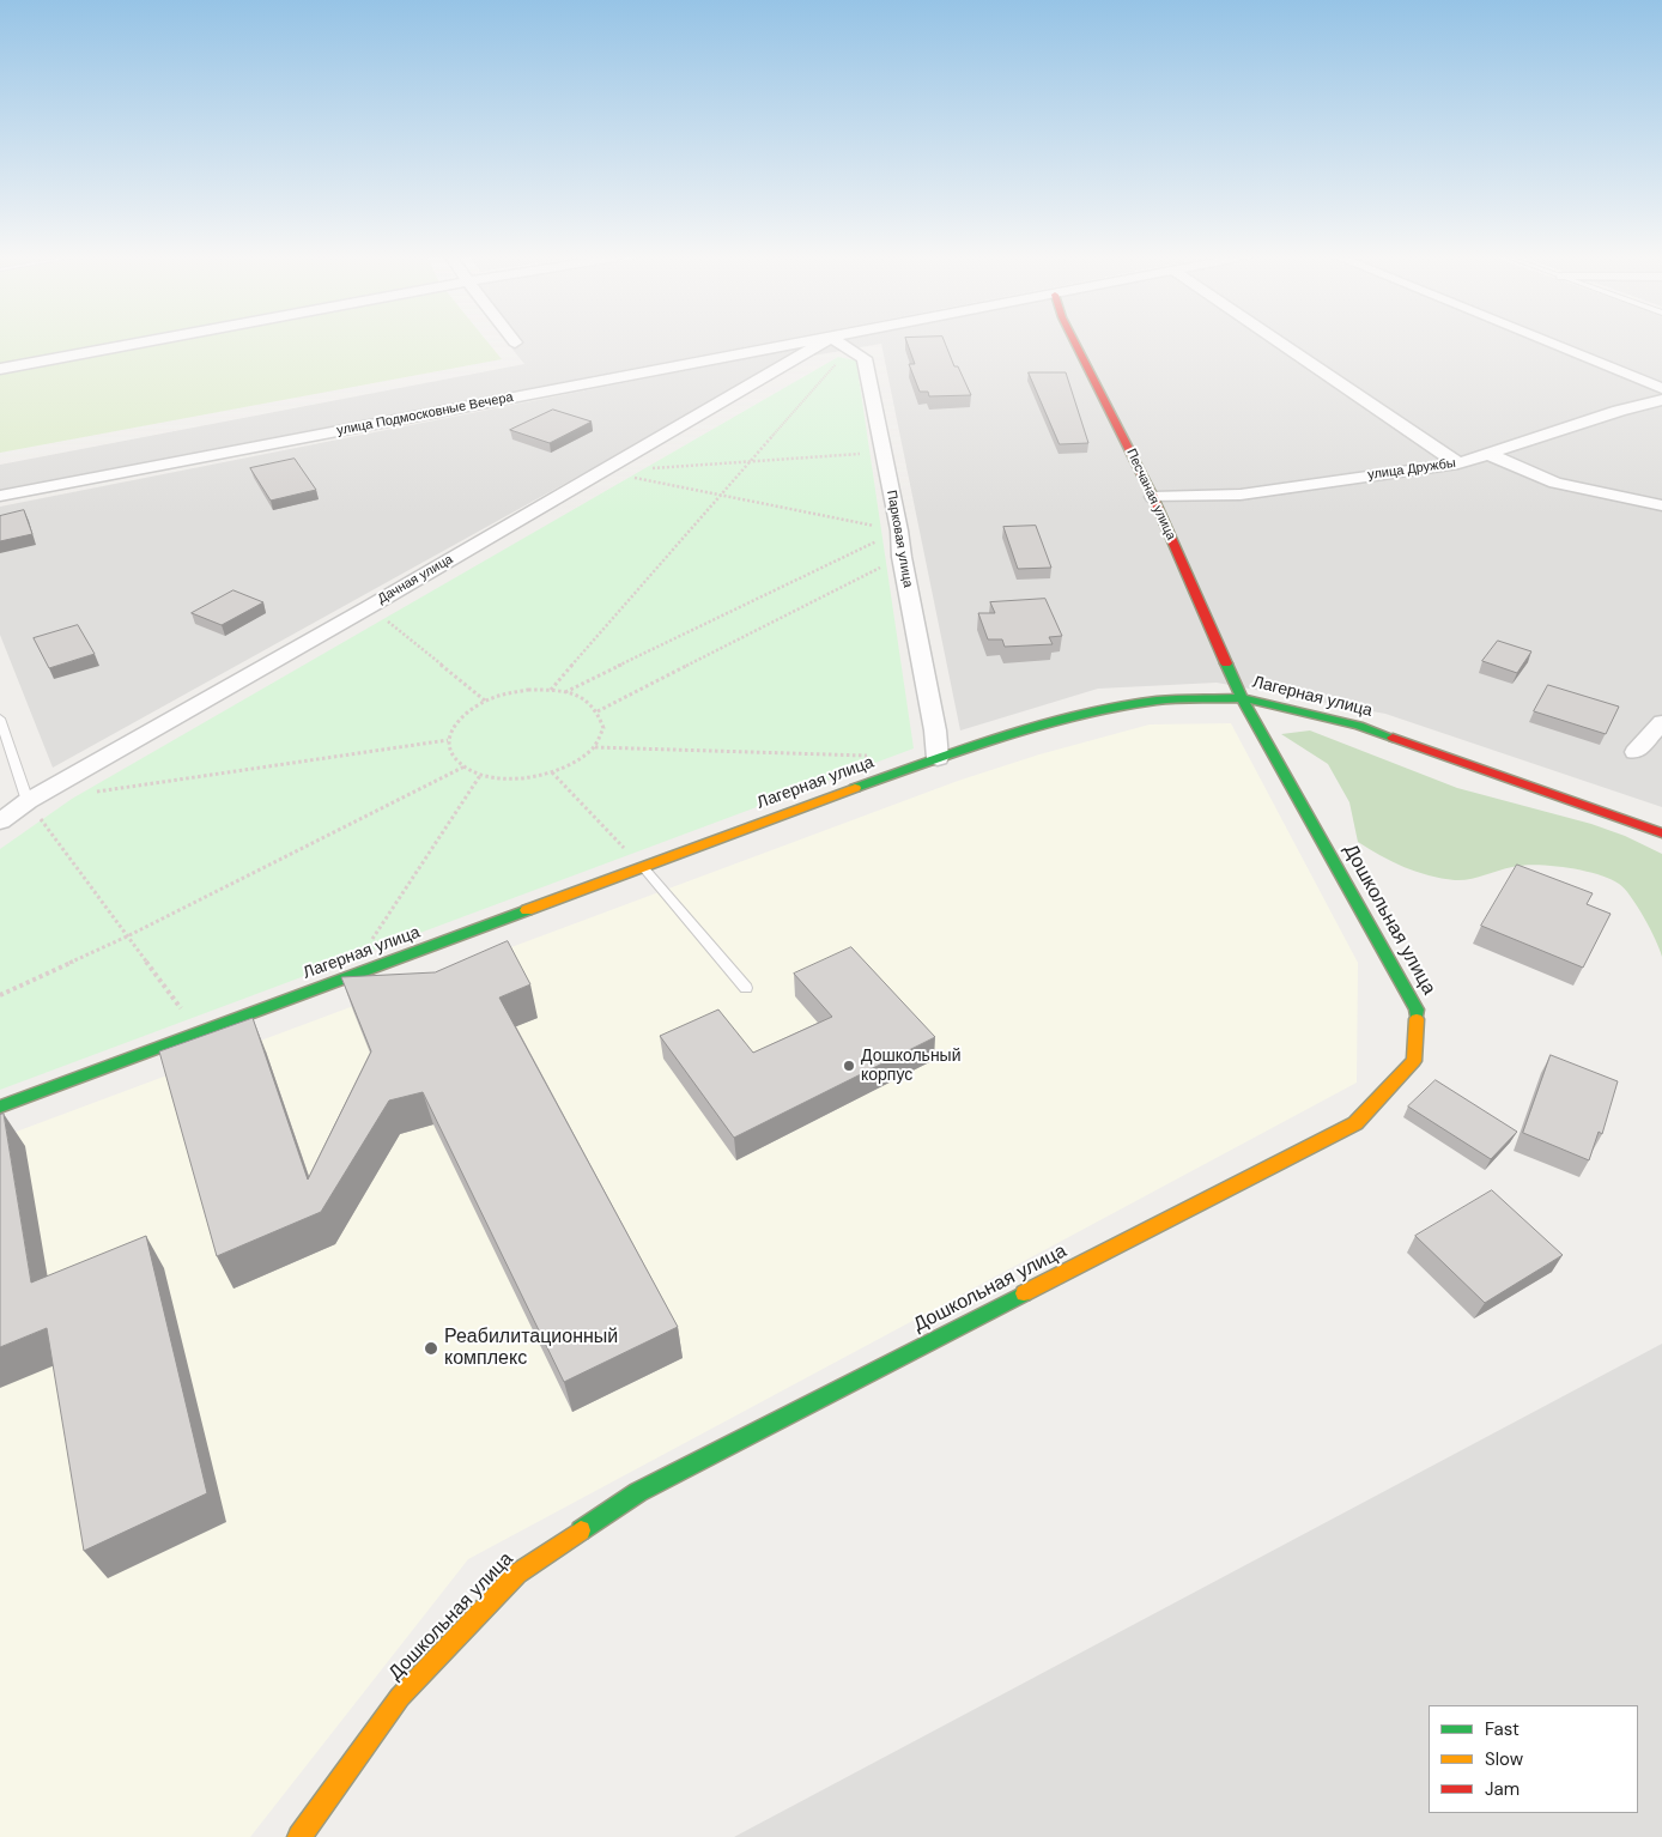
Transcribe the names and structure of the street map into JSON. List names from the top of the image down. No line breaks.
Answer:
{"streets":{"street":["улица Подмосковные Вечера","улица Дружбы","Песчаная улица","Парковая улица","Дачная улица","Лагерная улица","Дошкольная улица"]},"crossings":[["улица Дружбы","Песчаная улица"],["Песчаная улица","Лагерная улица"],["Песчаная улица","Дошкольная улица"],["Парковая улица","Лагерная улица"],["Лагерная улица","Дошкольная улица"]],"places":["Дошкольный корпус","Реабилитационный комплекс"],"legend":["Fast","Slow","Jam"]}
